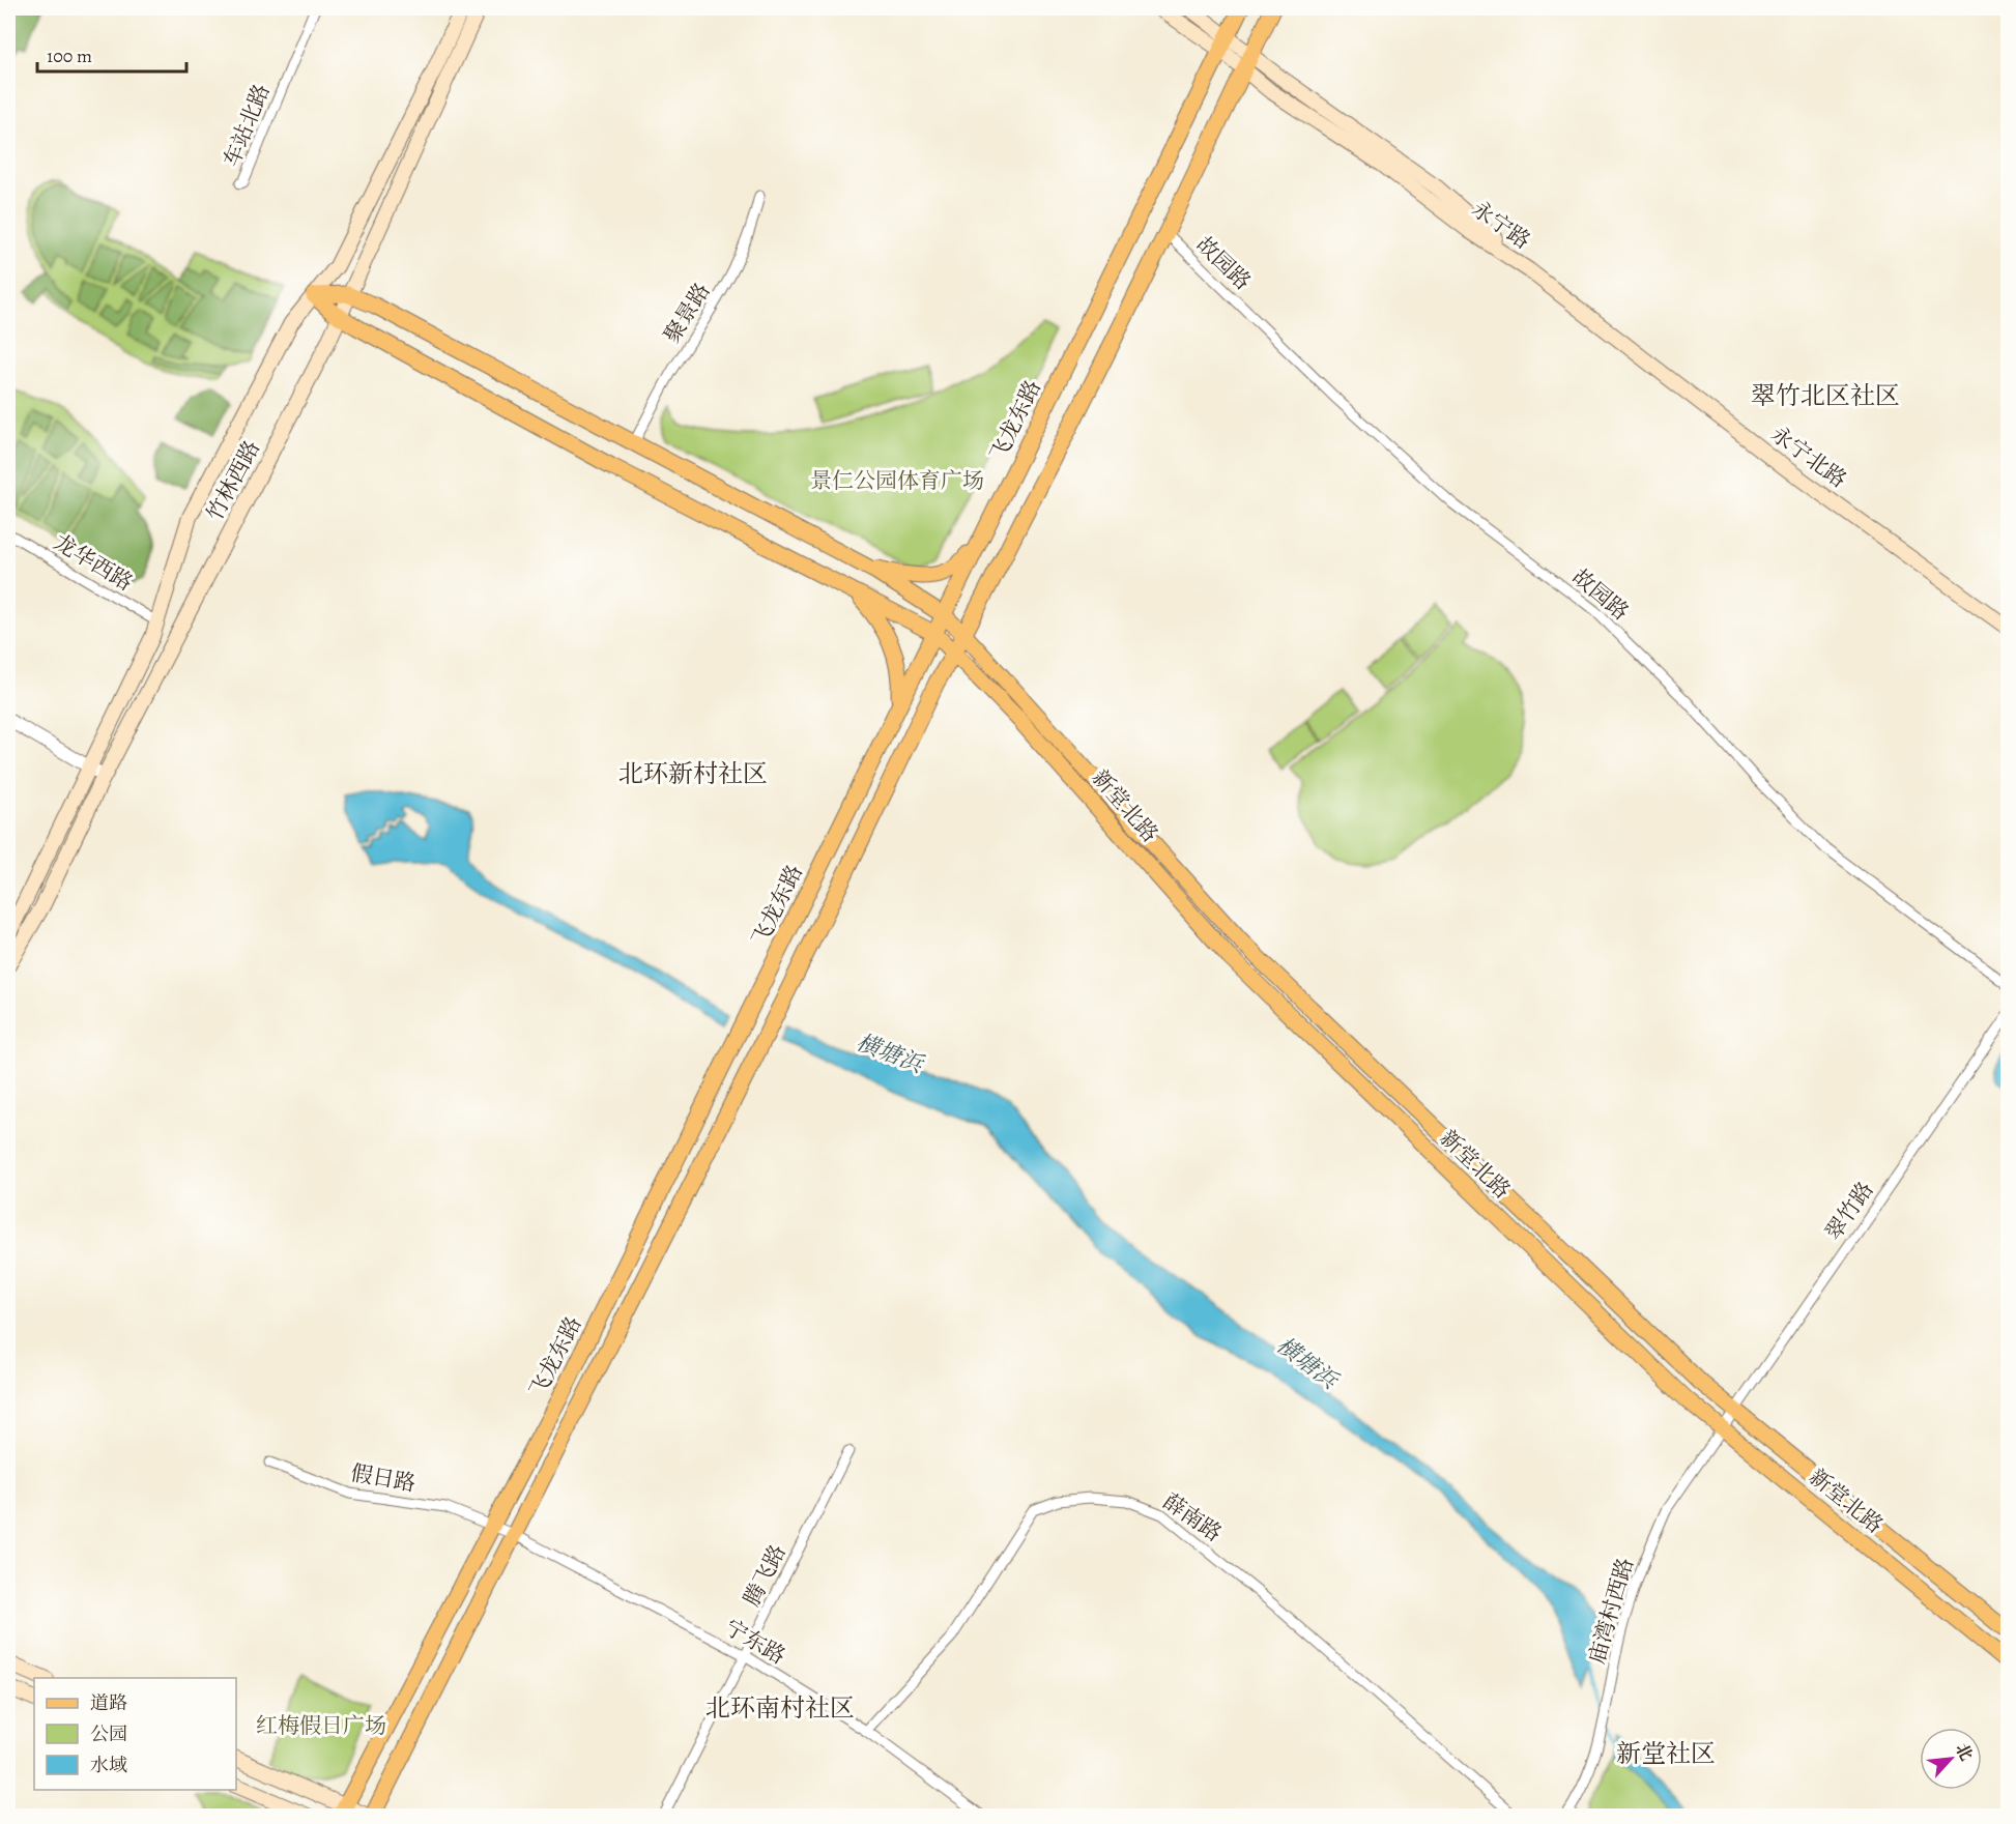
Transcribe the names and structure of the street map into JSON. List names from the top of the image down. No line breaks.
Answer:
{"streets":{"main road":["永宁路","飞龙东路","永宁北路","竹林西路","新堂北路"],"street":["车站北路","故园路","聚景路","龙华西路","翠竹路","假日路","薛南路","腾飞路","庙湾村西路","宁东路"]},"crossings":[["永宁路","飞龙东路"],["永宁路","永宁北路"],["故园路","飞龙东路"],["飞龙东路","新堂北路"],["飞龙东路","假日路"],["飞龙东路","宁东路"],["竹林西路","龙华西路"],["竹林西路","新堂北路"],["新堂北路","翠竹路"],["新堂北路","庙湾村西路"],["翠竹路","庙湾村西路"],["假日路","宁东路"],["薛南路","宁东路"],["腾飞路","宁东路"]],"districts":["翠竹北区社区","北环新村社区","北环南村社区","新堂社区"],"water":["横塘浜"],"parks":["景仁公园体育广场","红梅假日广场"],"legend":["道路","公园","水域"],"scale_bar":"100 m","north":"top right"}
